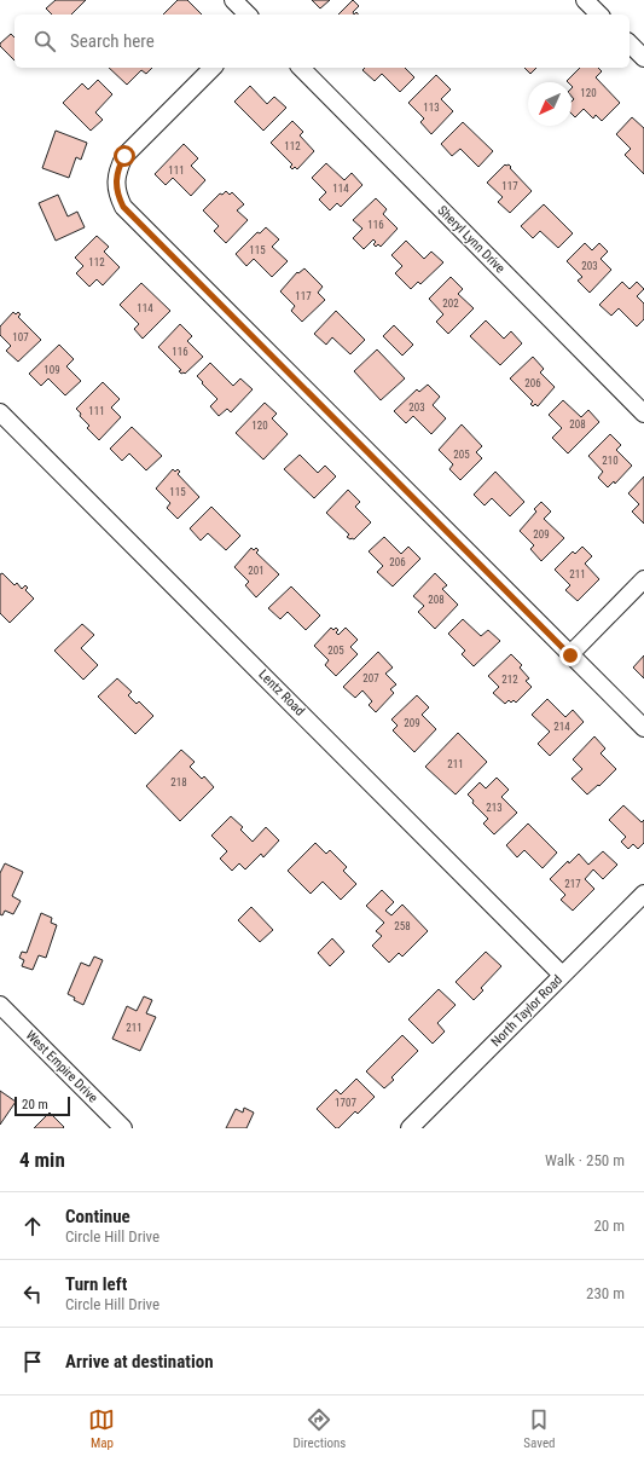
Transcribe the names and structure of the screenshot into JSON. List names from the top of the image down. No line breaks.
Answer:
{"streets":{"street":["Sheryl Lynn Drive","Lentz Road","North Taylor Road","West Empire Drive"]},"crossings":[["Lentz Road","North Taylor Road"]],"house_numbers":["120","113","112","111","117","114","116","115","112","203","117","202","114","107","116","109","206","203","111","208","120","205","210","115","209","206","201","211","208","205","207","212","209","214","211","218","213","217","258","211","1707"],"scale_bar":"20 m","north":"bottom left","page":{"search":"Search here","scale":"20 m","heading":["4 min","Walk · 250 m"],"list":[["Continue","Circle Hill Drive","20 m"],["Turn left","Circle Hill Drive","230 m"],"Arrive at destination"],"nav":["Map","Directions","Saved"]}}
